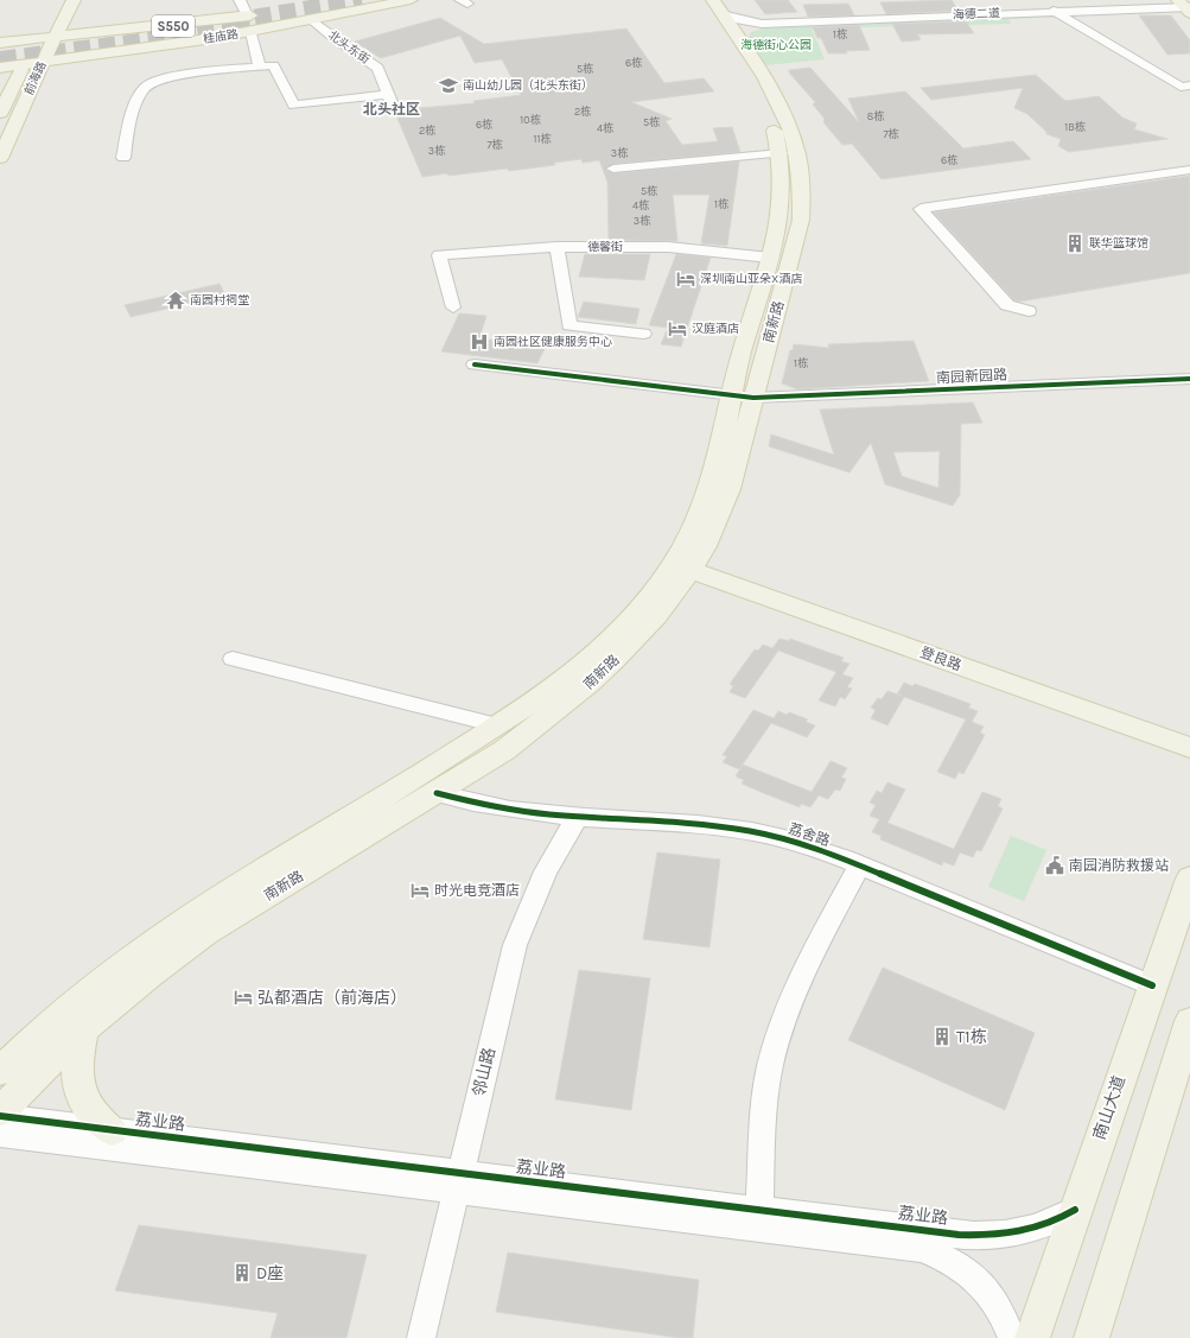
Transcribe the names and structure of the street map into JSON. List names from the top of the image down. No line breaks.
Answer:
{"streets":{"main road":["S550","桂庙路","前海路","南新路","登良路","南山大道"],"street":["海德二道","北头东街","德馨街","南园新园路","荔舍路","邻山路","荔业路"]},"crossings":[["海德二道","南新路"],["桂庙路","北头东街"],["桂庙路","前海路"],["德馨街","南新路"],["南新路","南园新园路"],["南新路","登良路"],["南新路","荔舍路"],["荔舍路","邻山路"],["荔舍路","南山大道"],["邻山路","荔业路"],["南山大道","荔业路"]],"districts":["北头社区"],"parks":["海德街心公园"],"places":{"school or university":["南山幼儿园（北头东街）"],"building":["联华篮球馆","T1栋","D座"],"hotel":["深圳南山亚朵X酒店","汉庭酒店","时光电竞酒店","弘都酒店（前海店）"],"temple":["南园村祠堂"],"hospital":["南园社区健康服务中心"],"public building":["南园消防救援站"]},"house_numbers":["1栋","6栋","5栋","2栋","8栋","10栋","5栋","6栋","1B栋","4栋","2栋","7栋","11栋","7栋","3栋","3栋","6栋","5栋","1栋","4栋","3栋","1栋"]}
